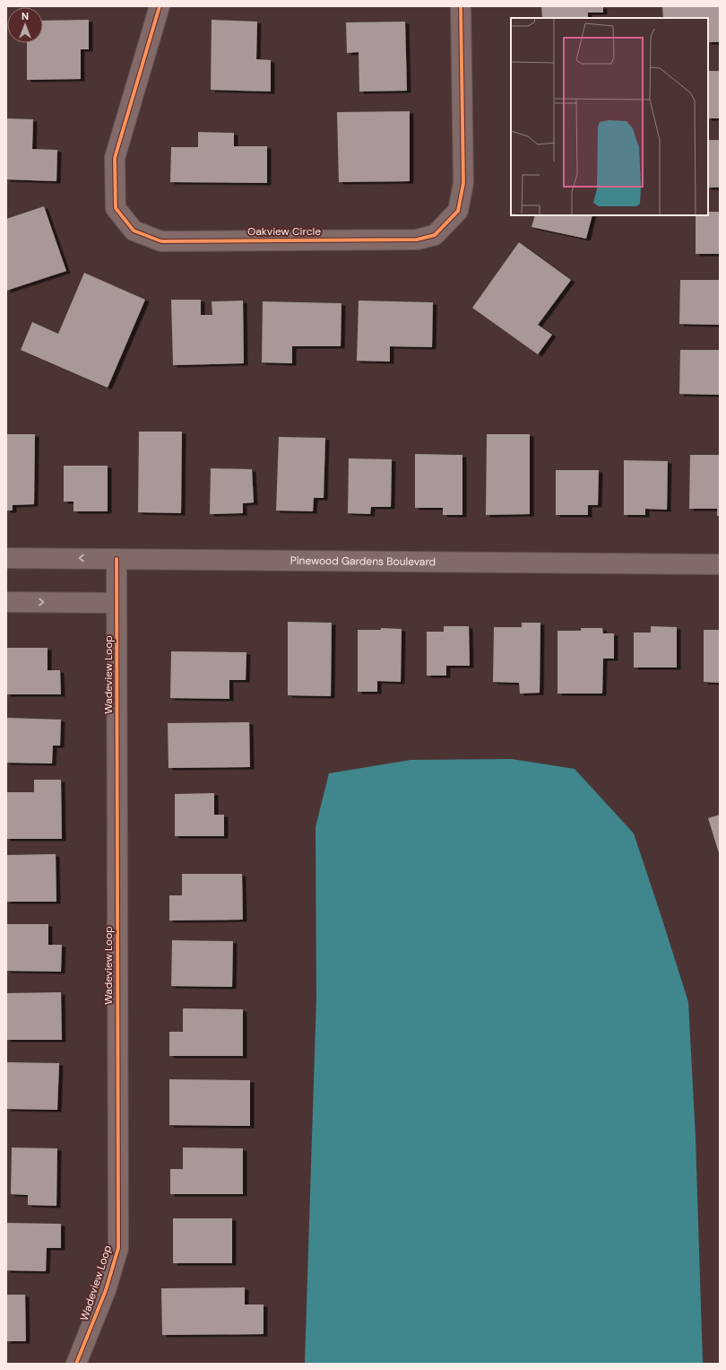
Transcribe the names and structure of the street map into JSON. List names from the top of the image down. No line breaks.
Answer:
{"streets":{"street":["Oakview Circle","Pinewood Gardens Boulevard","Wadeview Loop"]},"crossings":[["Pinewood Gardens Boulevard","Wadeview Loop"]],"north":"top"}
